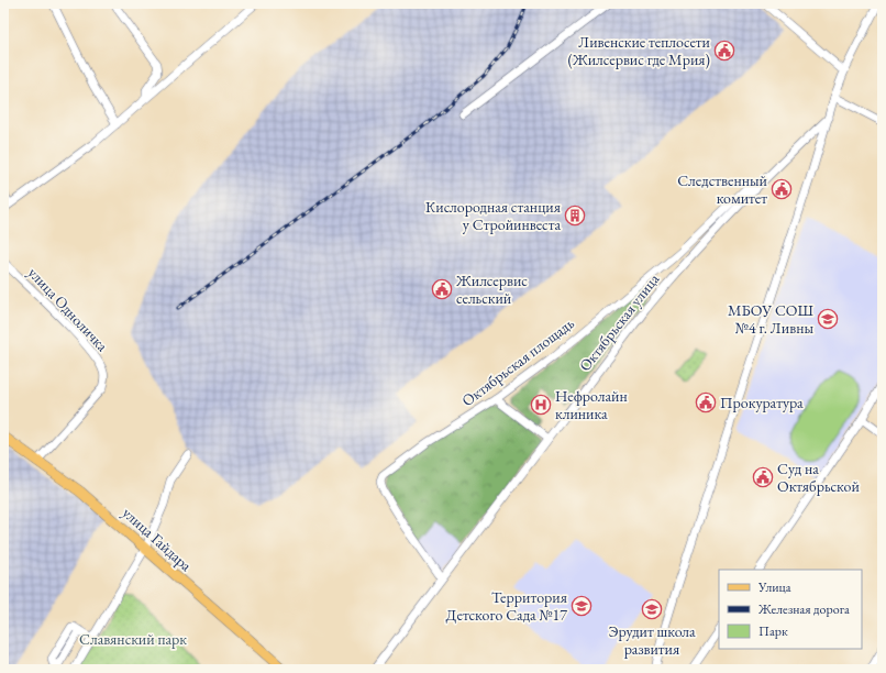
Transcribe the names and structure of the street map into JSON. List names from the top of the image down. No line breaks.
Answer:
{"streets":{"main road":["улица Гайдара"],"street":["улица Одноличка","Октябрьская улица","Октябрьская площадь"]},"crossings":[["улица Одноличка","улица Гайдара"],["Октябрьская улица","Октябрьская площадь"]],"parks":["Славянский парк"],"places":{"public building":["Ливенские теплосети (Жилсервис где Мрия)","Следственный комитет","Жилсервис сельский","Прокуратура","Суд на Октябрьской"],"building":["Кислородная станция у Стройинвеста"],"school or university":["МБОУ СОШ №4 г. Ливны","Территория Детского Сада №17","Эрудит школа развития"],"hospital":["Нефролайн клиника"]},"legend":["Улица","Железная дорога","Парк"]}
